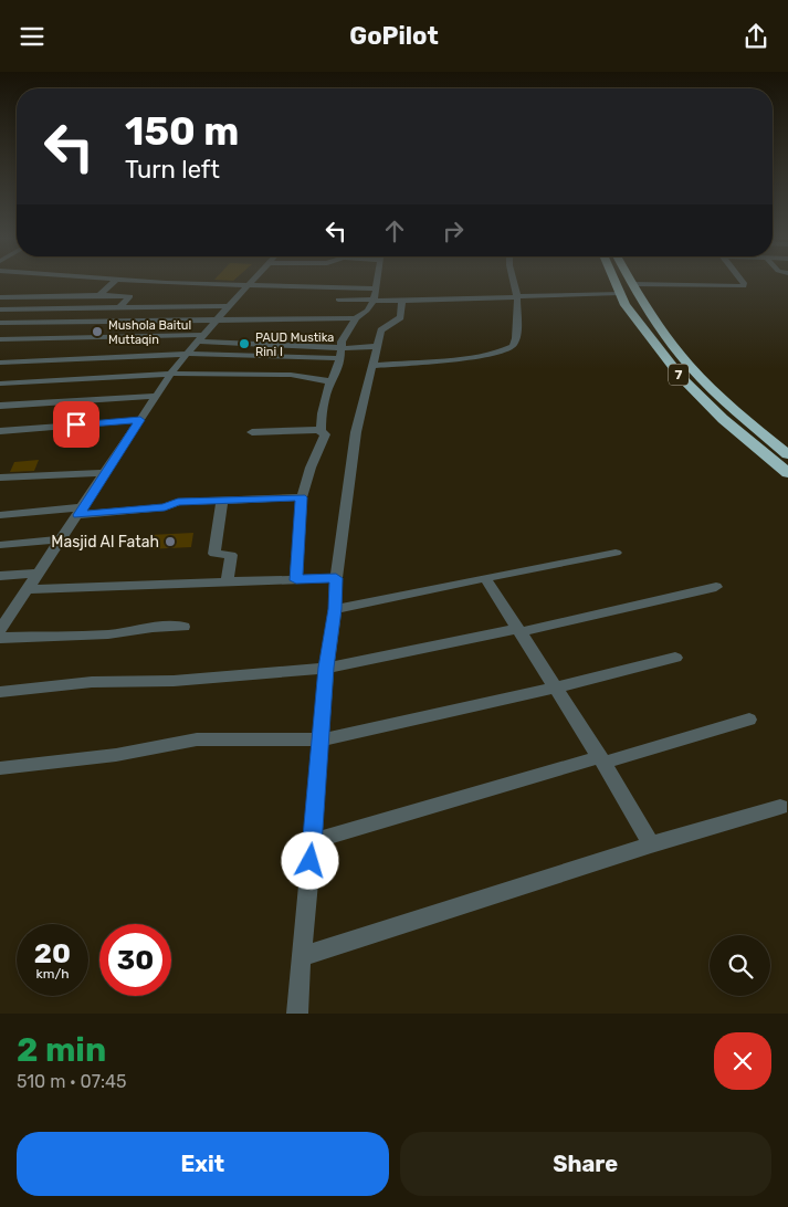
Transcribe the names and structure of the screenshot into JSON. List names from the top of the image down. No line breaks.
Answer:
{"streets":{"highway":["7"]},"places":["Mushola Baitul Muttaqin","PAUD Mustika Rini I","Masjid Al Fatah"],"page":{"header":"GoPilot","turn":["150 m","Turn left"],"speed":"20 km/h","limit":"30","heading":["2 min","510 m · 07:45"],"buttons":["Exit","Share"]}}
